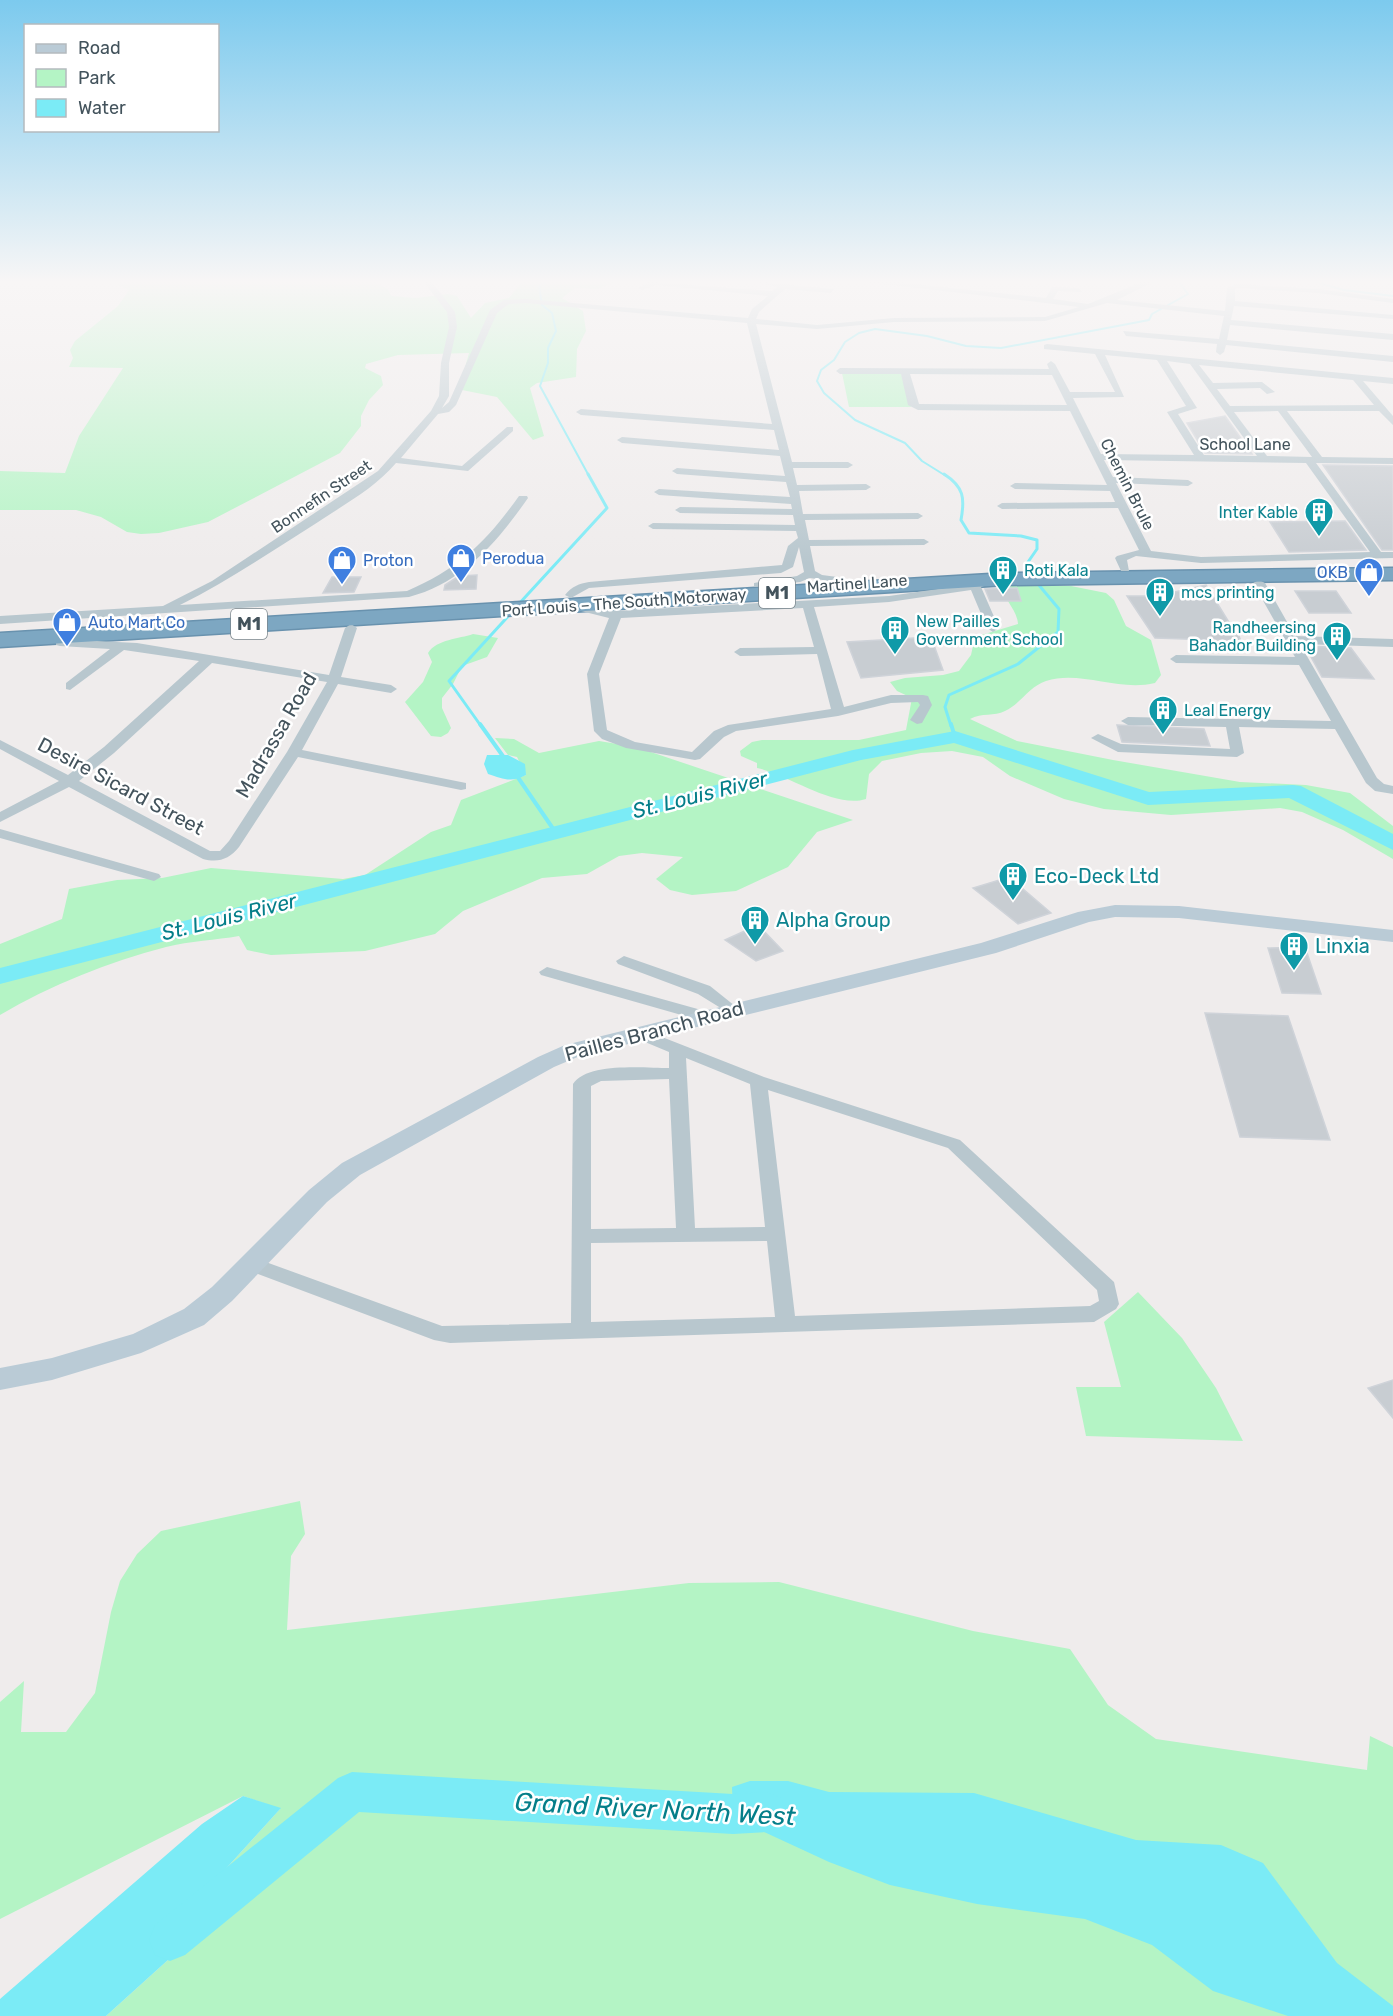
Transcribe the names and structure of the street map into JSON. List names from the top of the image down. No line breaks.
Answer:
{"streets":{"highway":["M1","Port Louis – The South Motorway"],"main road":["Pailles Branch Road"],"street":["School Lane","Chemin Brule","Bonnefin Street","Martinel Lane","Madrassa Road","Desire Sicard Street"]},"crossings":[["School Lane","Chemin Brule"],["Bonnefin Street","Port Louis – The South Motorway"],["Martinel Lane","Port Louis – The South Motorway"],["Madrassa Road","Desire Sicard Street"]],"water":["St. Louis River","Grand River North West"],"places":{"building":["Inter Kable","Roti Kala","mcs printing","New Pailles Government School","Randheersing Bahador Building","Leal Energy","Eco-Deck Ltd","Alpha Group","Linxia"],"shop":["Perodua","Proton","OKB","Auto Mart Co"]},"legend":["Road","Park","Water"]}
